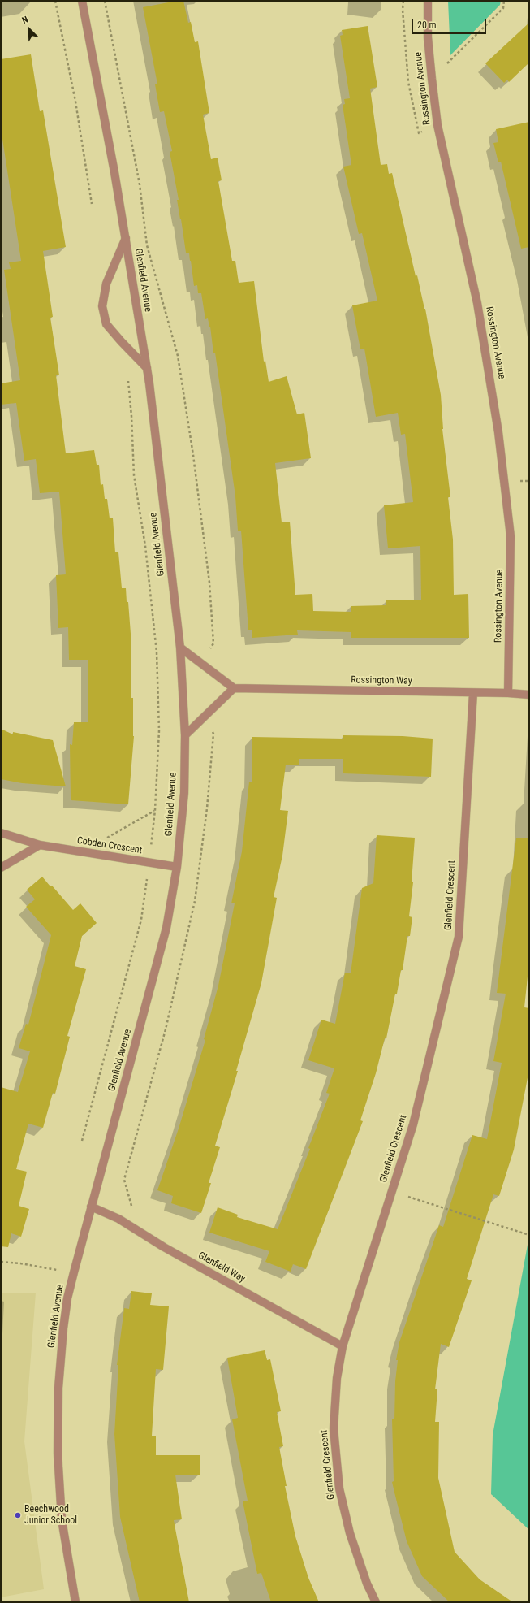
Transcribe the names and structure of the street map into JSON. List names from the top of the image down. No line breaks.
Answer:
{"streets":{"street":["Rossington Avenue","Glenfield Avenue","Rossington Way","Cobden Crescent","Glenfield Crescent","Glenfield Way"]},"crossings":[["Rossington Avenue","Rossington Way"],["Glenfield Avenue","Cobden Crescent"],["Glenfield Avenue","Glenfield Way"],["Rossington Way","Glenfield Crescent"],["Glenfield Crescent","Glenfield Way"]],"places":["Beechwood Junior School"],"scale_bar":"20 m","north":"top left"}
